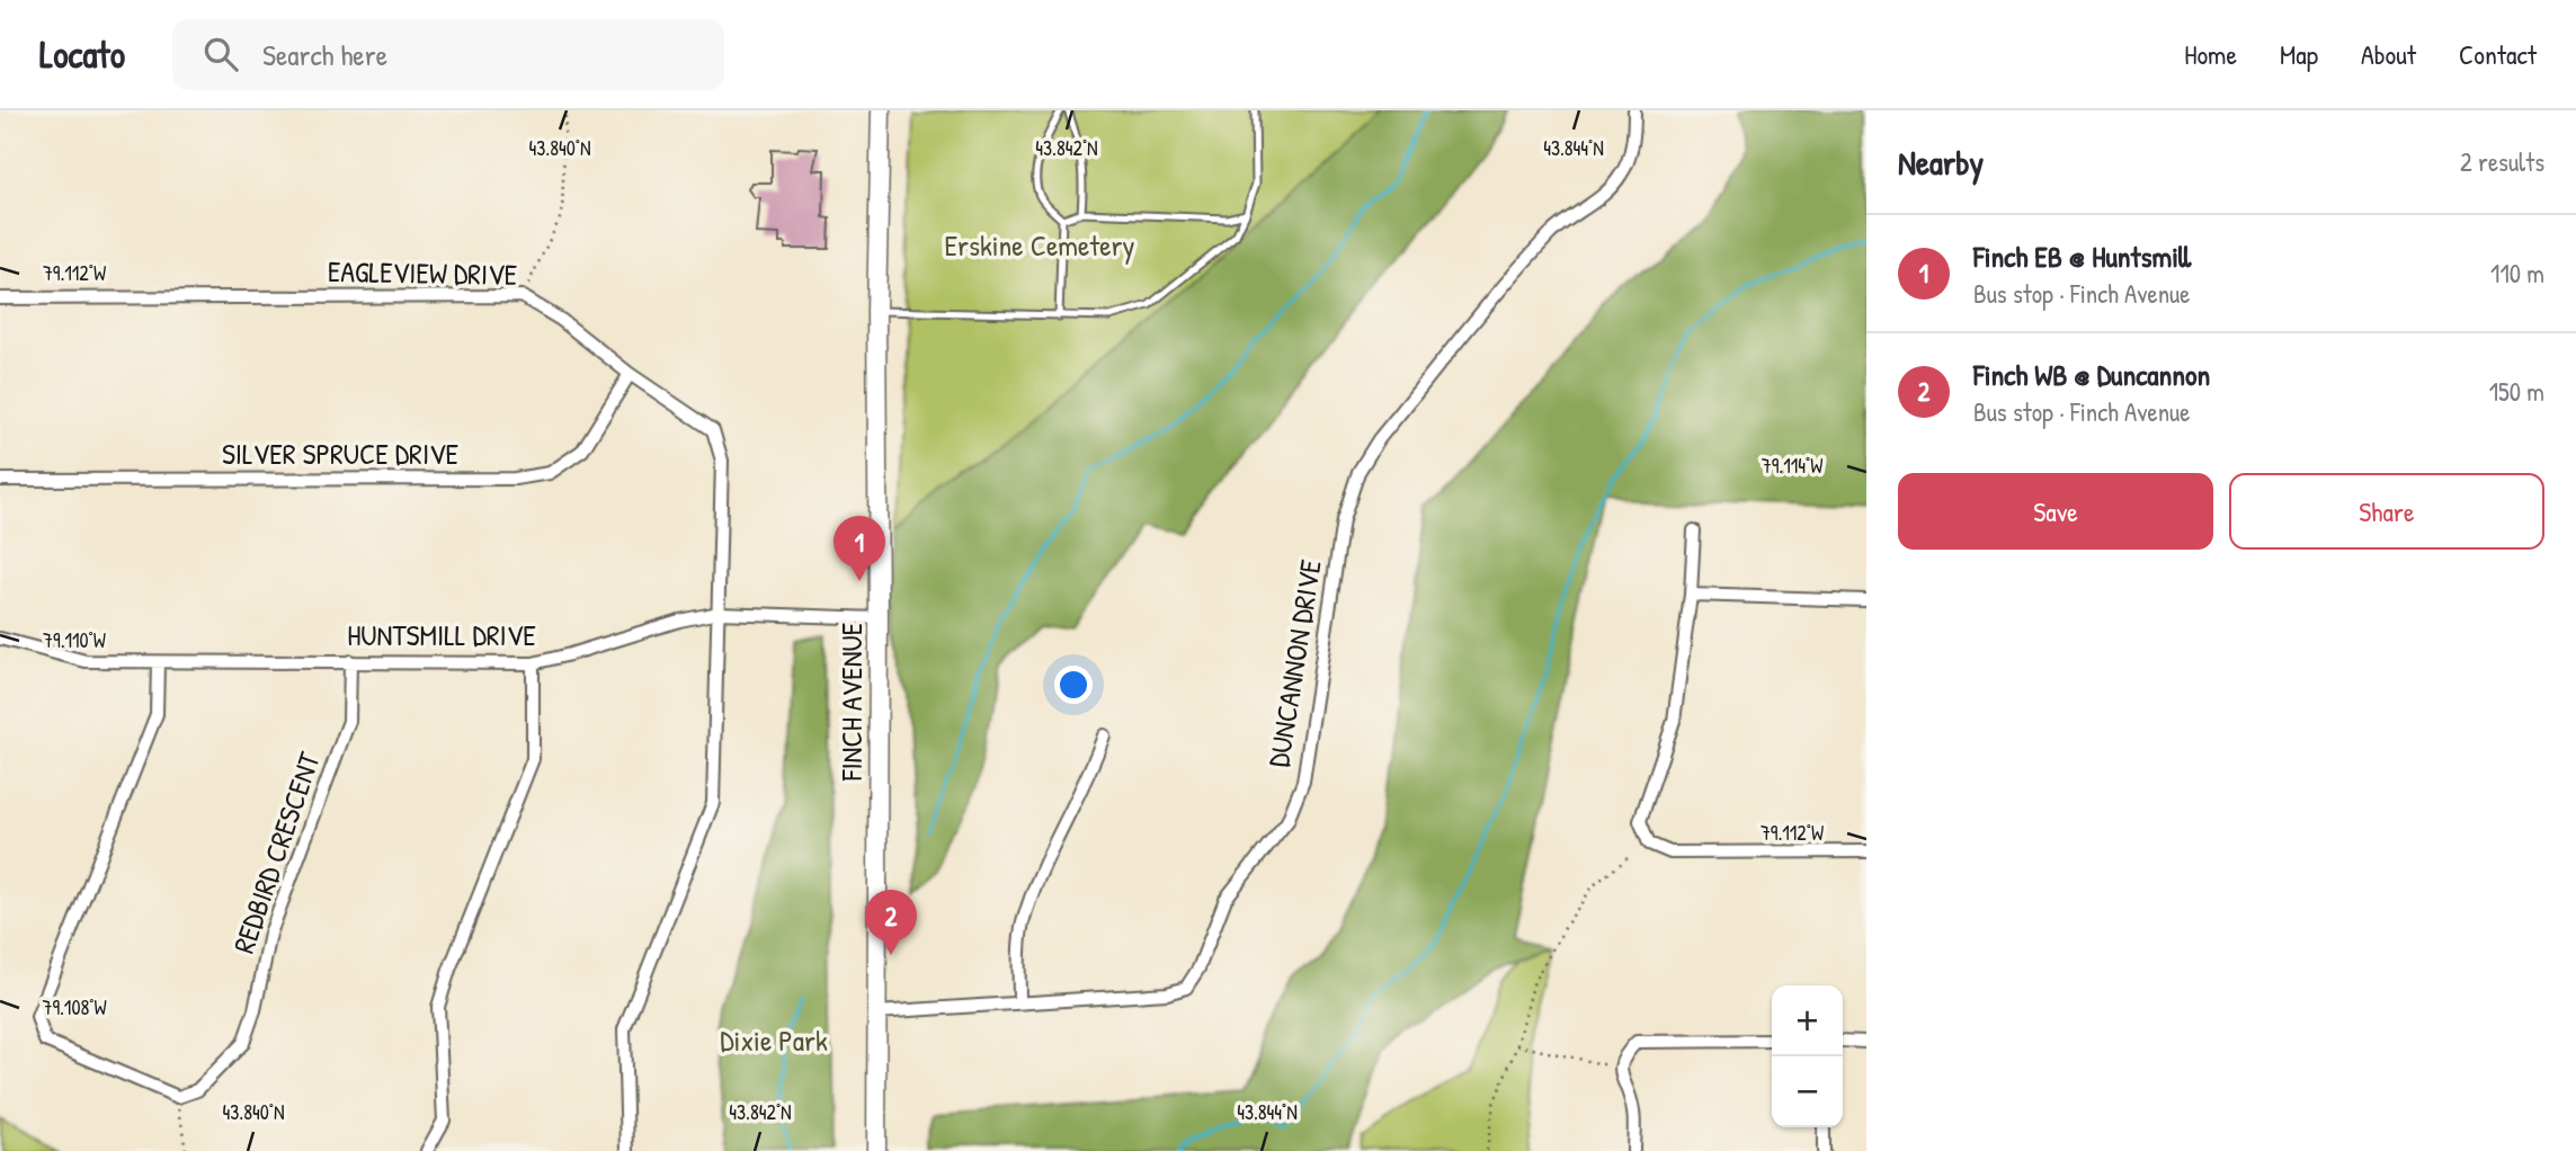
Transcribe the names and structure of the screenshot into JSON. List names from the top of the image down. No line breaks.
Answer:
{"streets":{"main road":["FINCH AVENUE"],"street":["EAGLEVIEW DRIVE","SILVER SPRUCE DRIVE","HUNTSMILL DRIVE","DUNCANNON DRIVE","REDBIRD CRESCENT"]},"crossings":[["EAGLEVIEW DRIVE","SILVER SPRUCE DRIVE"],["EAGLEVIEW DRIVE","HUNTSMILL DRIVE"],["HUNTSMILL DRIVE","FINCH AVENUE"],["HUNTSMILL DRIVE","REDBIRD CRESCENT"],["DUNCANNON DRIVE","FINCH AVENUE"]],"parks":["Erskine Cemetery","Dixie Park"],"page":{"header":"Locato","search":"Search here","nav":["Home","Map","About","Contact"],"heading":["Nearby","2 results"],"list":[{"mark":"1","name":"Finch EB @ Huntsmill","note":"Bus stop · Finch Avenue","value":"110 m"},{"mark":"2","name":"Finch WB @ Duncannon","note":"Bus stop · Finch Avenue","value":"150 m"}],"buttons":["Save","Share"],"pins":["1","2"],"map_buttons":["+","−"]},"coordinates":["43.840°N","43.842°N","43.844°N","79.112°W","79.114°W","79.110°W","79.108°W"]}
